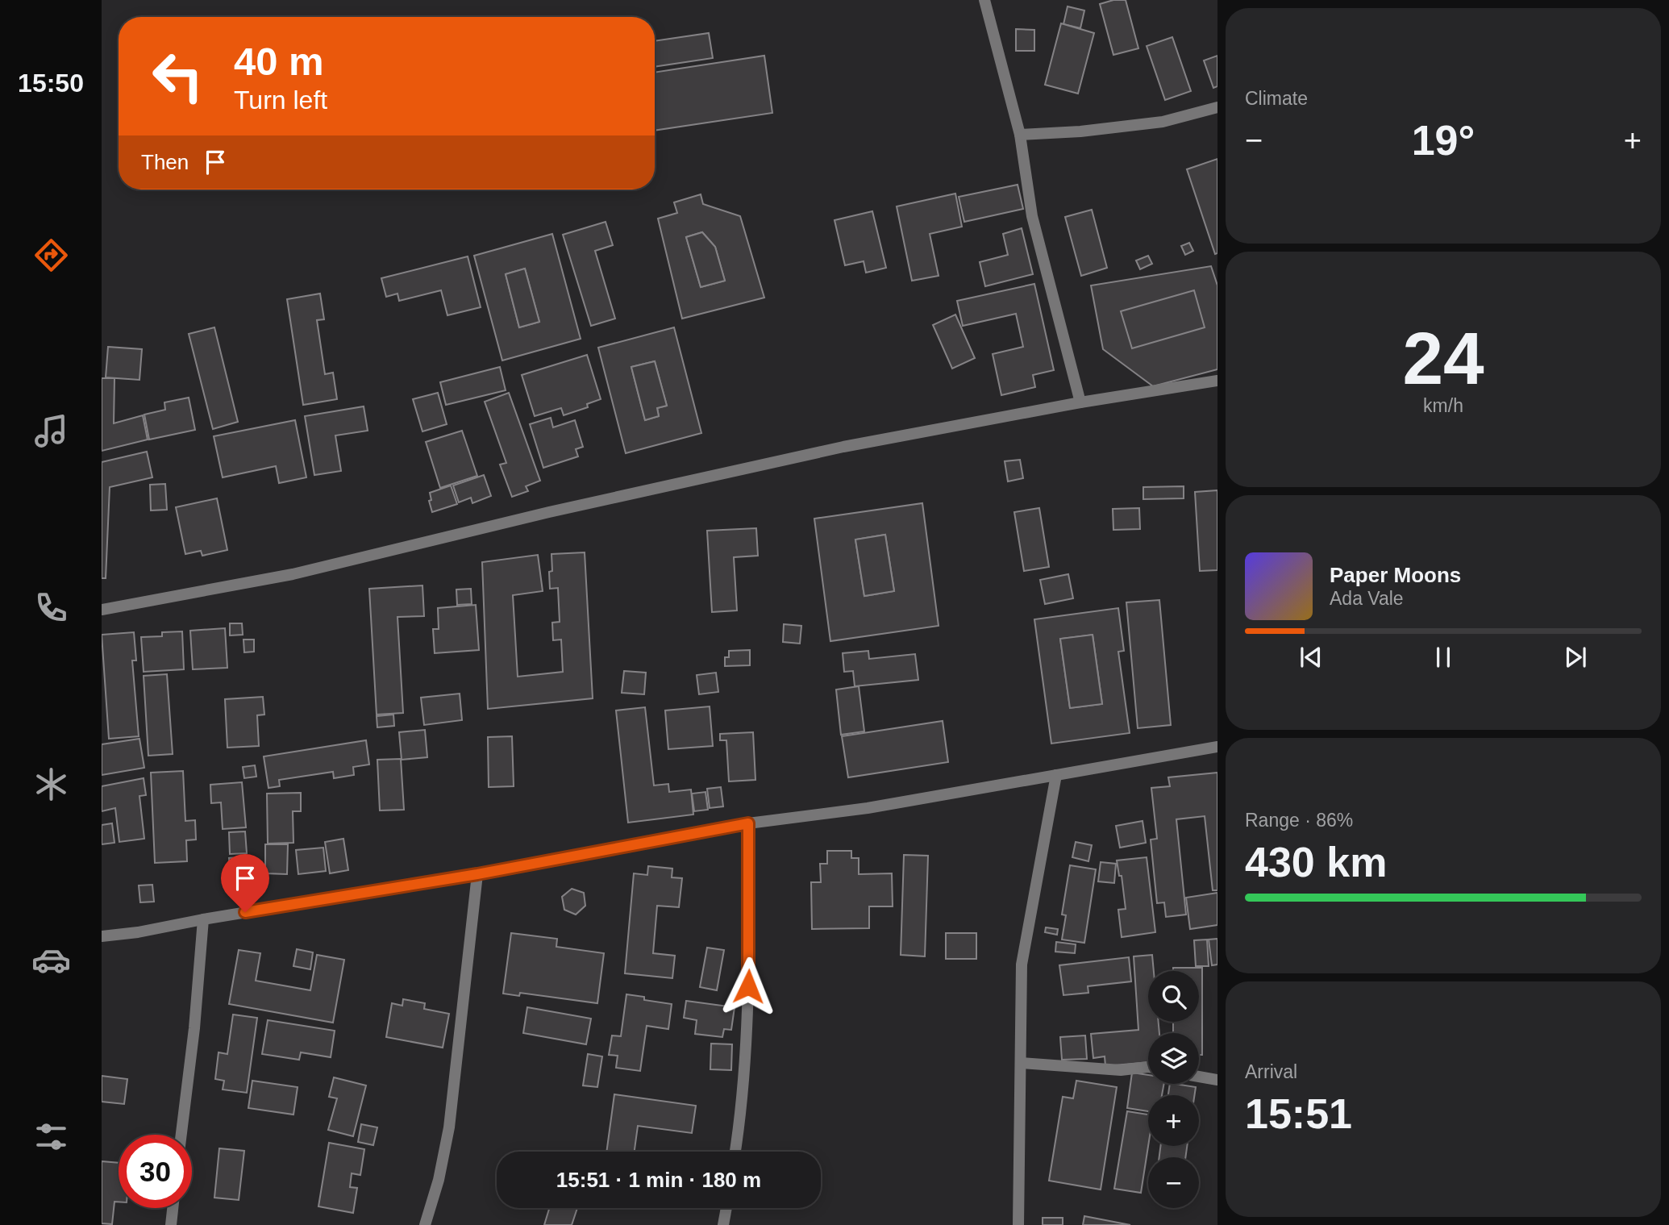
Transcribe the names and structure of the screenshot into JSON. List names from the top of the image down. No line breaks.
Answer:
{"page":{"tabs":"15:50","tile":["Climate",["24","km/h"],["Range · 86%","430 km"],["Arrival","15:51"]],"turn":["40 m","Turn left"],"heat":["−","19°","+"],"then":"Then","song":["Paper Moons","Ada Vale"],"map_buttons":["+","−"],"limit":"30","trip":"15:51 · 1 min · 180 m"}}
